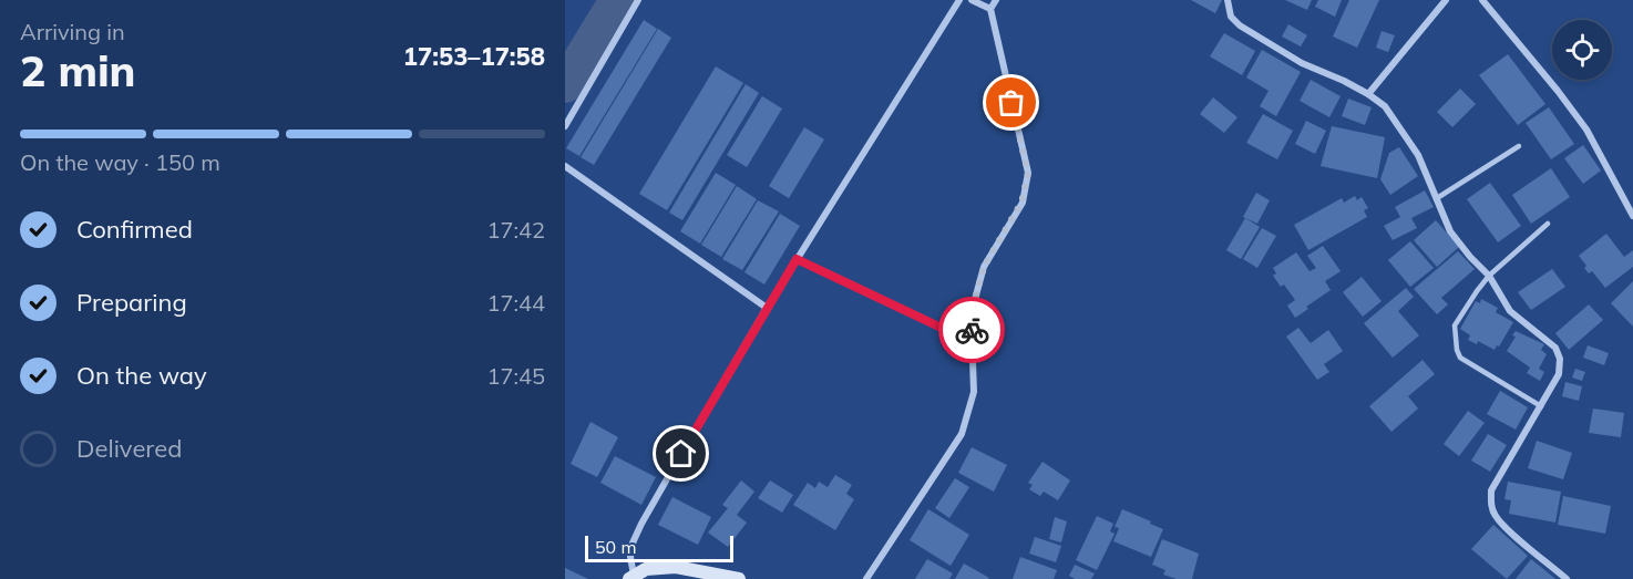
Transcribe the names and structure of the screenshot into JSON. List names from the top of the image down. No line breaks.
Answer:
{"scale_bar":"50 m","page":{"heading":["2 min","Arriving in","17:53–17:58"],"bar":"On the way · 150 m","list":[["Confirmed","17:42"],["Preparing","17:44"],["On the way","17:45"],"Delivered"],"scale":"50 m"}}
